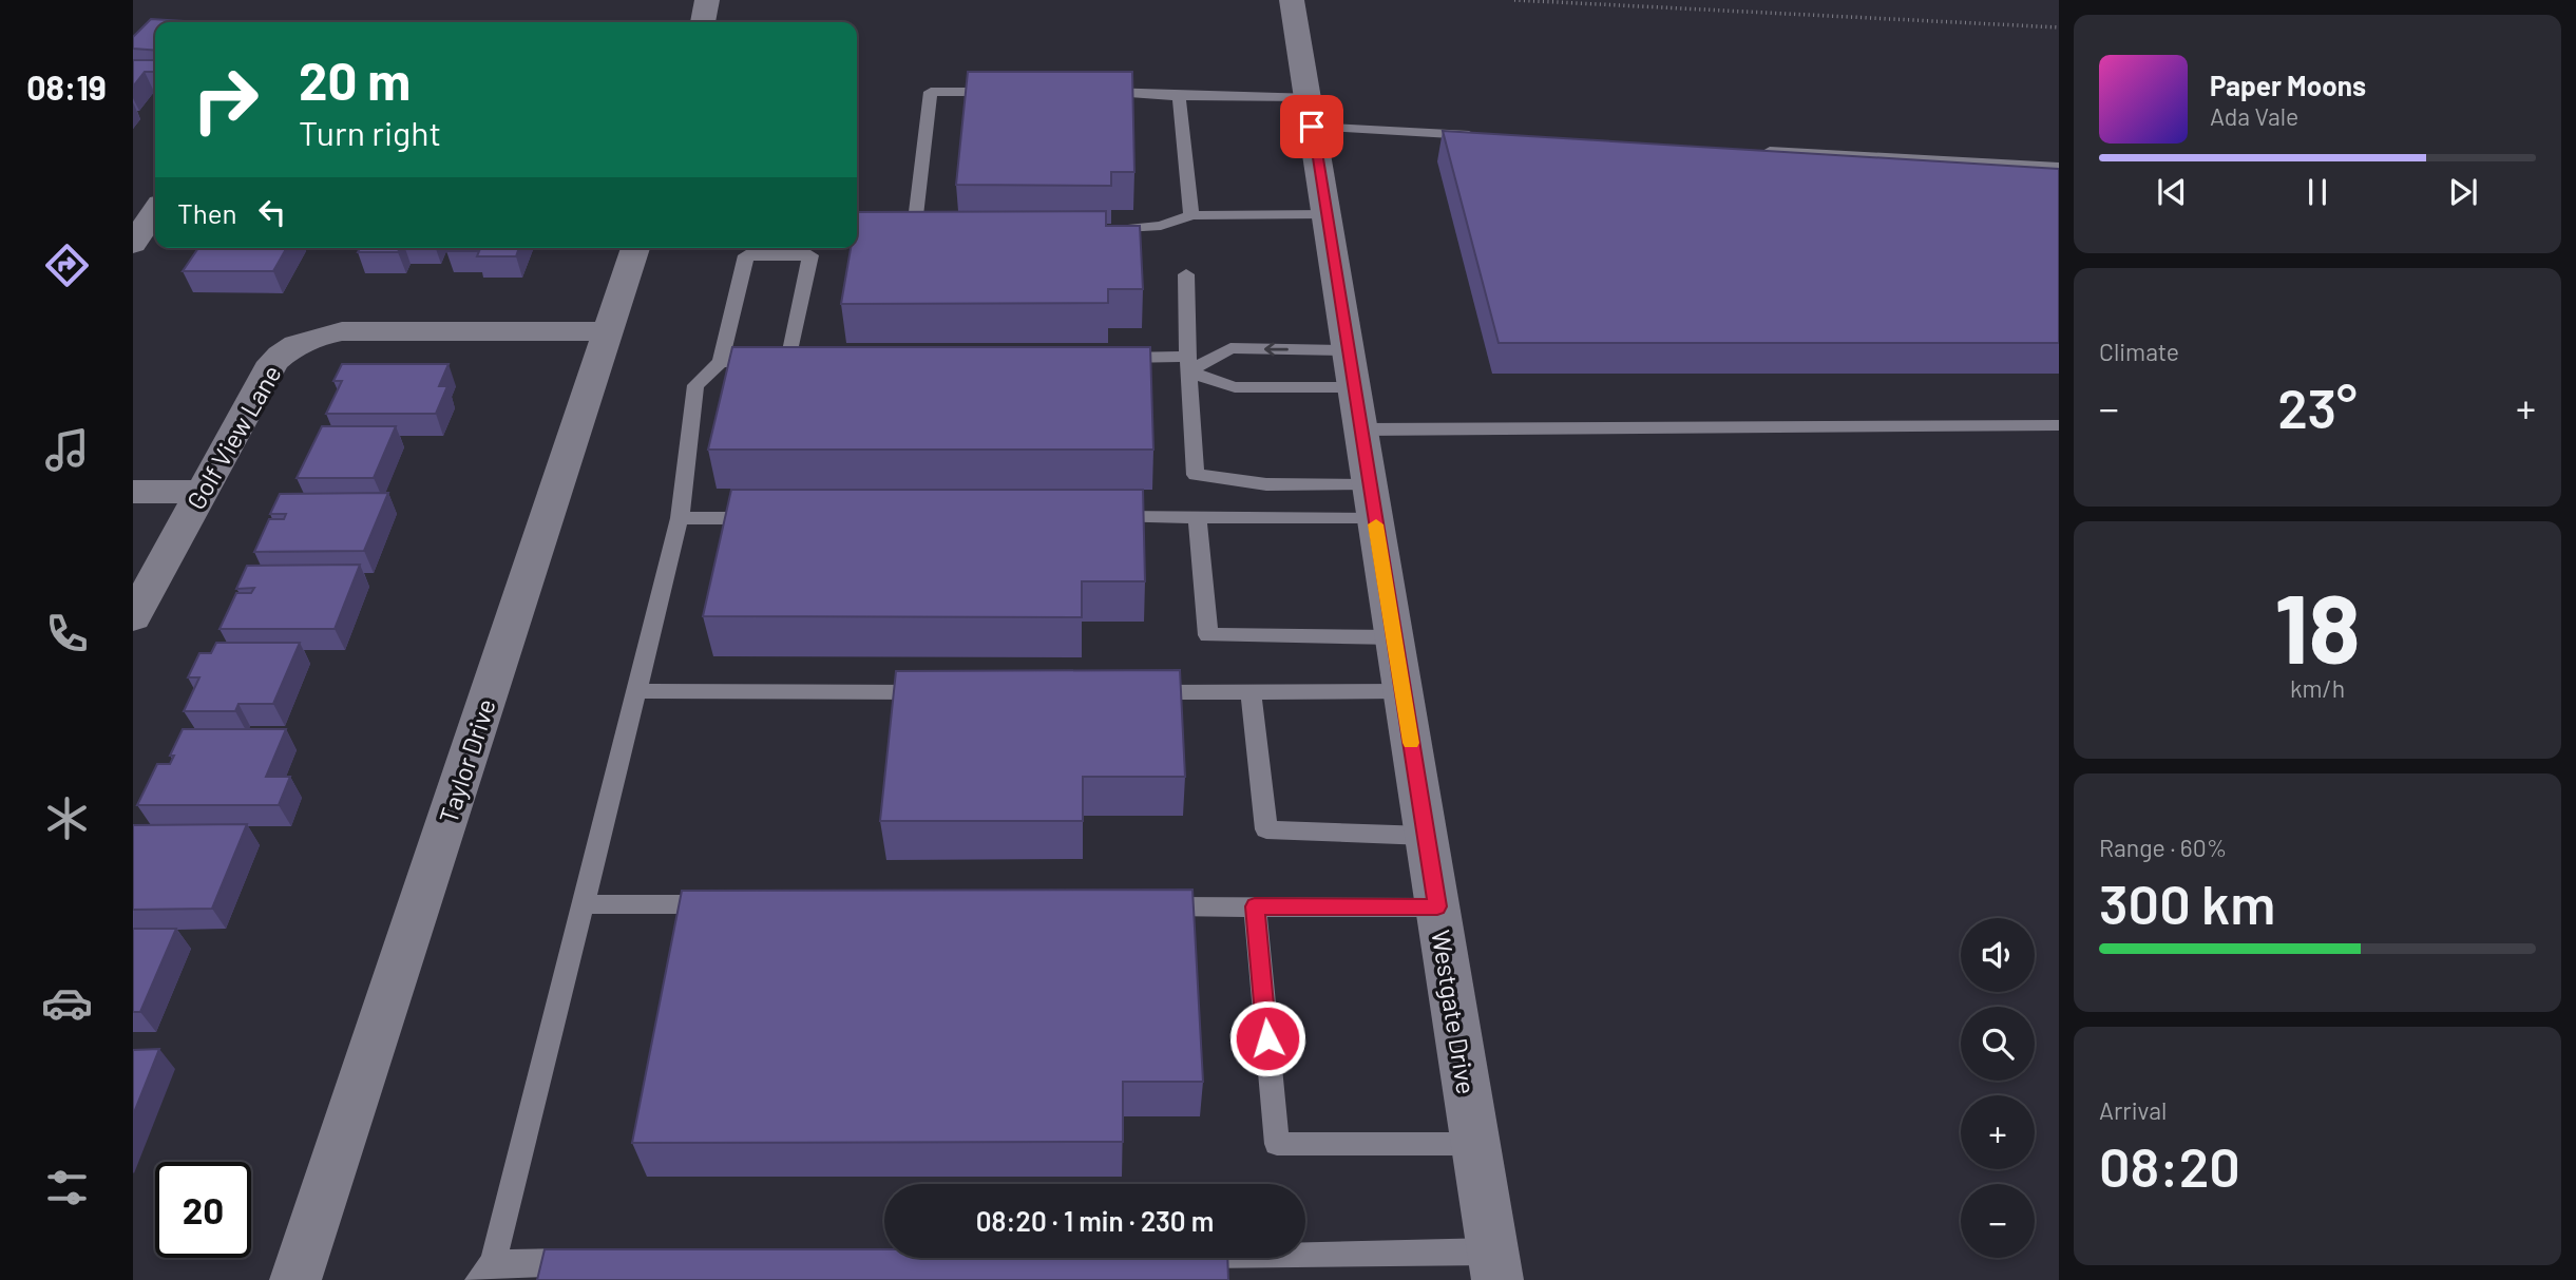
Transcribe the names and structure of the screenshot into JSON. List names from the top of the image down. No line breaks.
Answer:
{"streets":{"street":["Golf View Lane","Taylor Drive","Westgate Drive"]},"crossings":[["Golf View Lane","Taylor Drive"]],"page":{"tabs":"08:19","turn":["20 m","Turn right"],"song":["Paper Moons","Ada Vale"],"then":"Then","tile":["Climate",["18","km/h"],["Range · 60%","300 km"],["Arrival","08:20"]],"heat":["−","23°","+"],"map_buttons":["+","−"],"limit":"20","trip":"08:20 · 1 min · 230 m"}}
